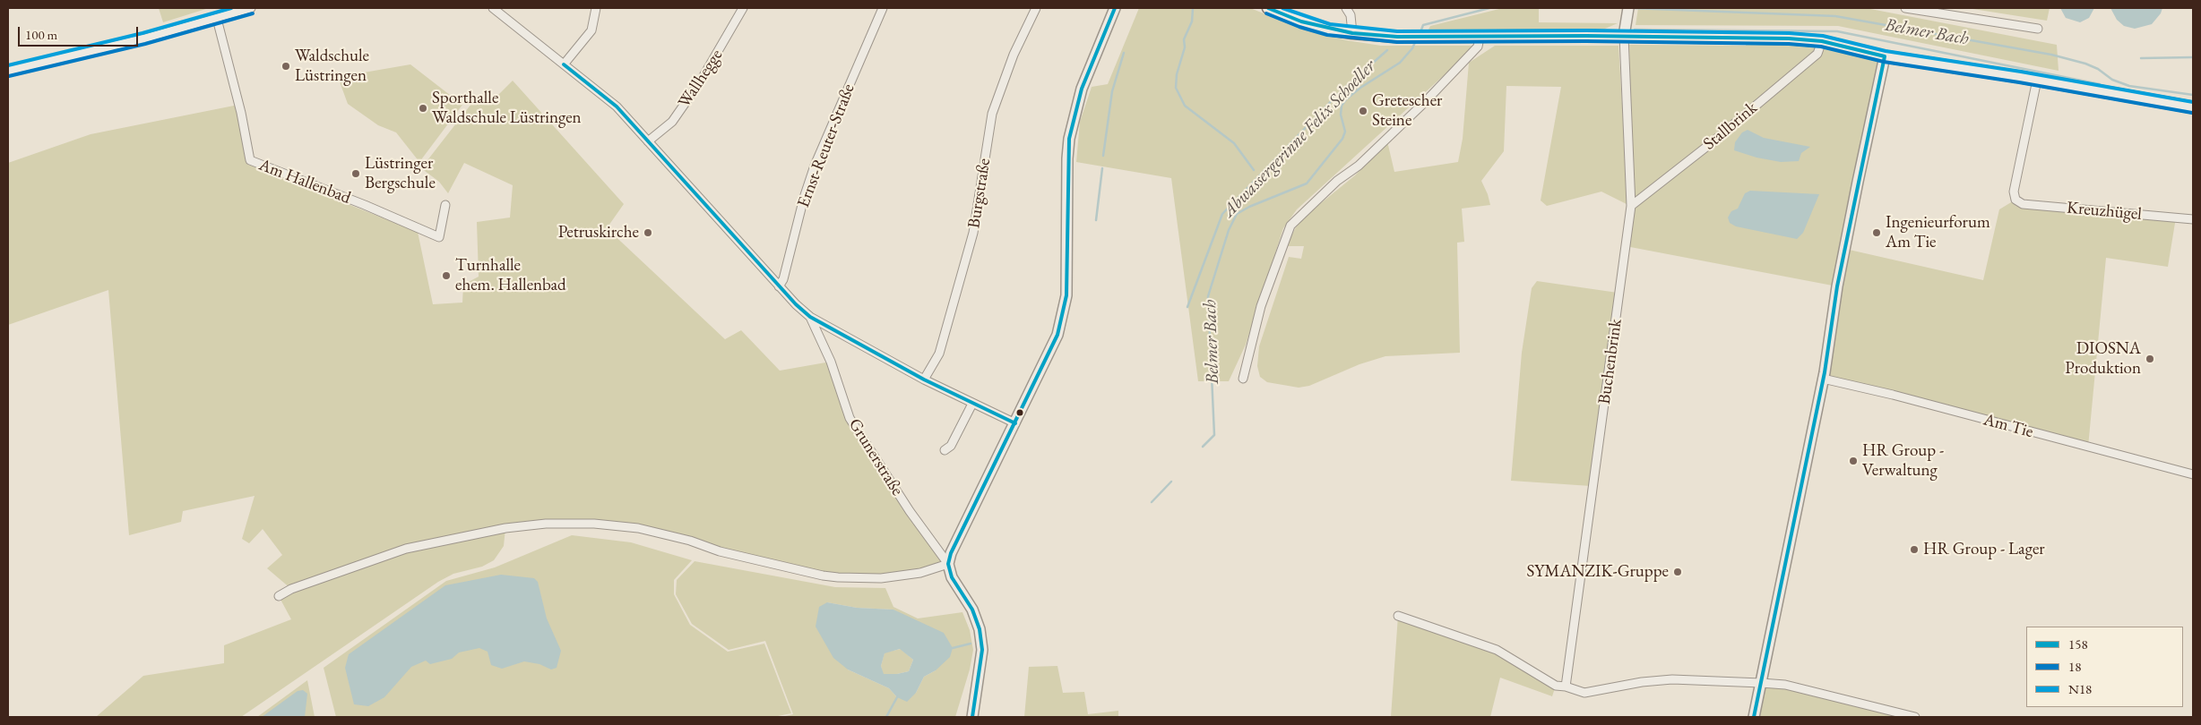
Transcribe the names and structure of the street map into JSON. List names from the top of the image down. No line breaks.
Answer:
{"streets":{"street":["Wallhegge","Stallbrink","Ernst-Reuter-Straße","Am Hallenbad","Burgstraße","Kreuzhügel","Buchenbrink","Am Tie","Grunerstraße"]},"crossings":[["Stallbrink","Buchenbrink"]],"water":["Belmer Bach","Abwassergerinne Felix Schoeller"],"places":["Waldschule Lüstringen","Sporthalle Waldschule Lüstringen","Gretescher Steine","Lüstringer Bergschule","Petruskirche","Ingenieurforum Am Tie","Turnhalle ehem. Hallenbad","DIOSNA Produktion","HR Group - Verwaltung","HR Group - Lager","SYMANZIK-Gruppe"],"lines":["transit line 158","transit line N18","transit line 18"],"legend":["158","18","N18"],"scale_bar":"100 m"}
